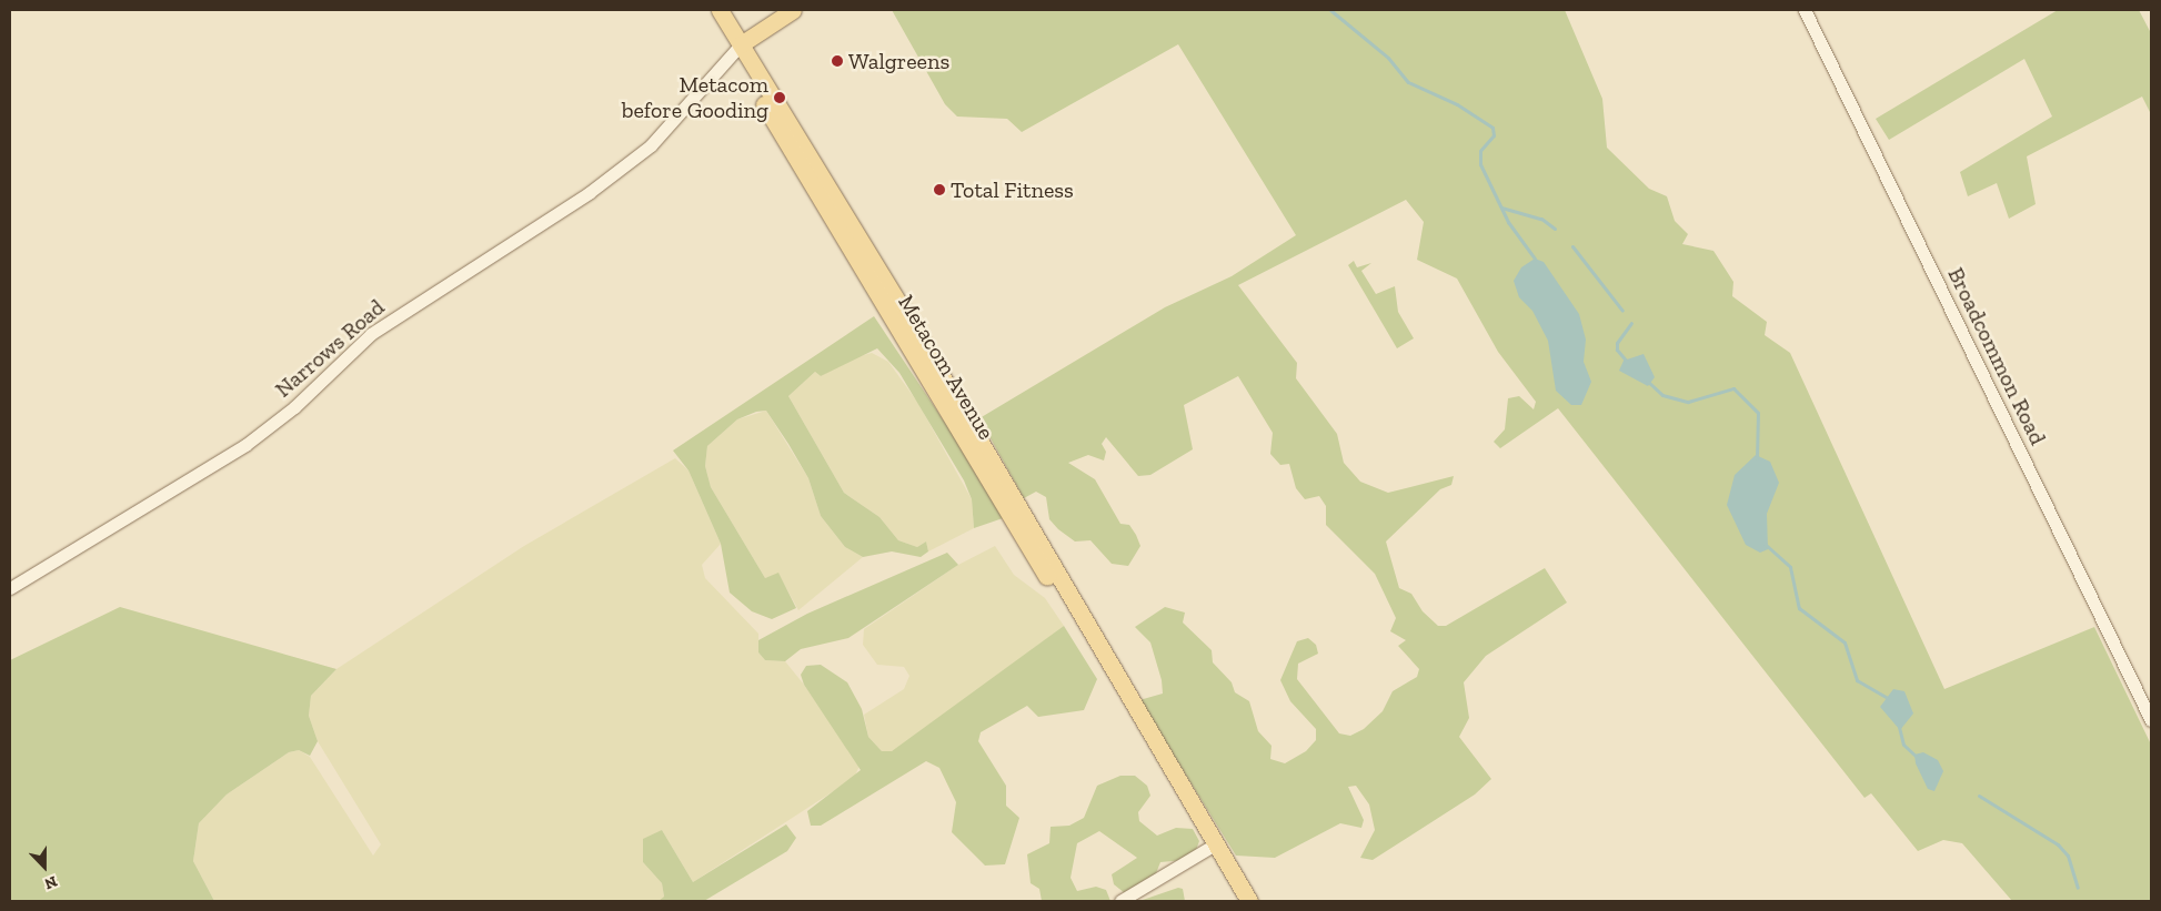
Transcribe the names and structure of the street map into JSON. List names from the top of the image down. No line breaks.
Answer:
{"streets":{"main road":["Metacom Avenue"],"street":["Narrows Road","Broadcommon Road"]},"crossings":[["Narrows Road","Metacom Avenue"]],"places":["Walgreens","Metacom before Gooding","Total Fitness"],"north":"bottom"}
